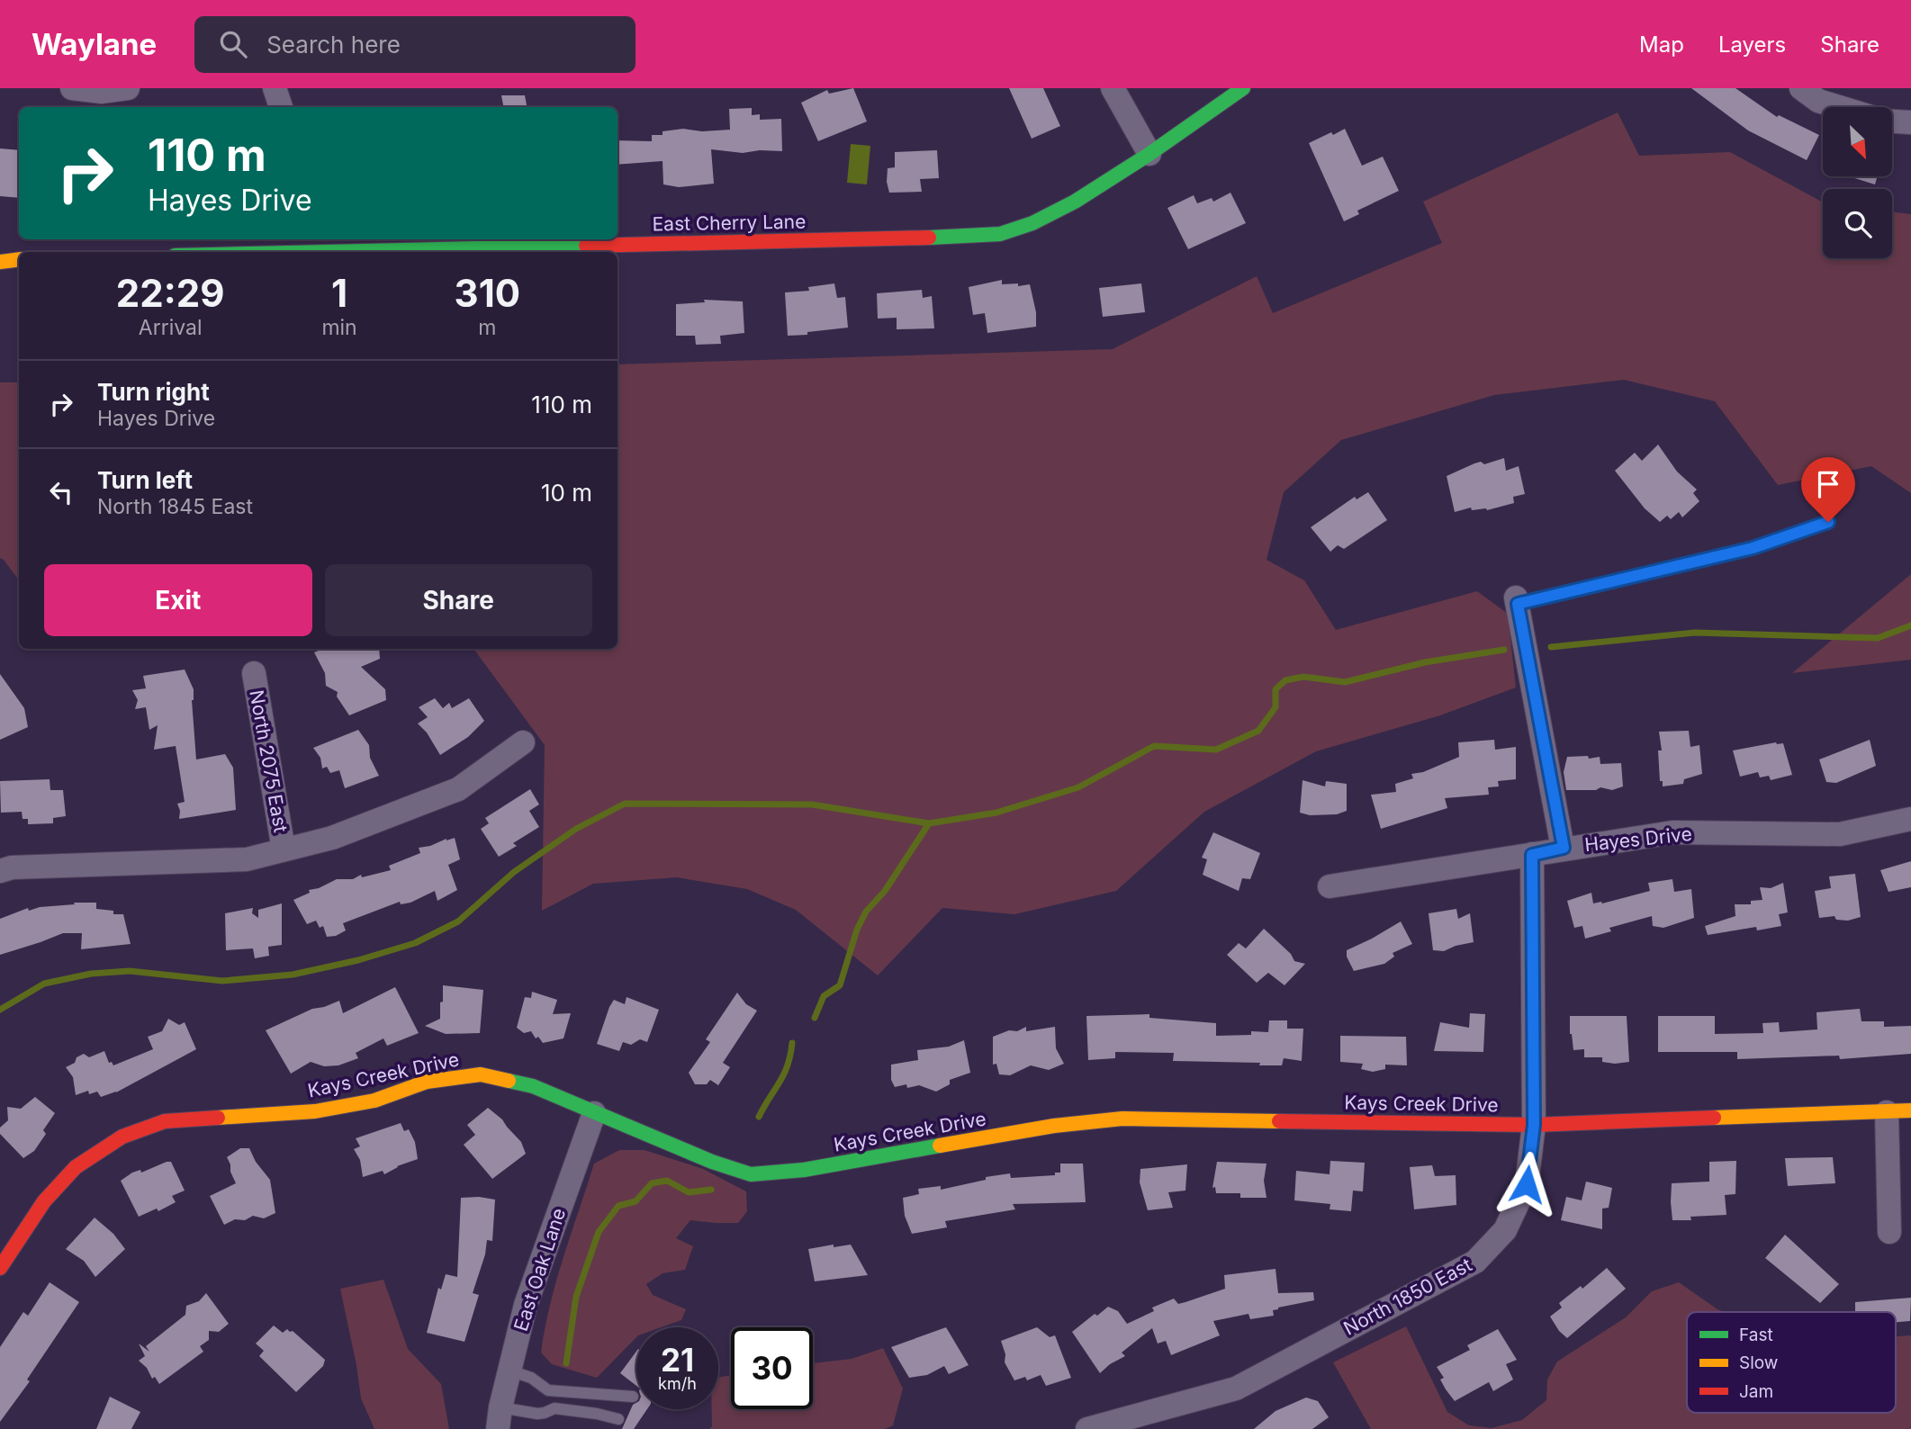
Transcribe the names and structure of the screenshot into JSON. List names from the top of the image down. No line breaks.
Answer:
{"streets":{"street":["East Cherry Lane","North 2075 East","Hayes Drive","Kays Creek Drive","East Oak Lane","North 1850 East"]},"crossings":[["Hayes Drive","North 1850 East"],["Kays Creek Drive","East Oak Lane"],["Kays Creek Drive","North 1850 East"]],"legend":["Fast","Slow","Jam"],"north":"bottom right","page":{"header":"Waylane","search":"Search here","nav":["Map","Layers","Share"],"turn":["110 m","Hayes Drive"],"eta":["22:29","Arrival","1","min","310","m"],"list":[{"name":"Turn right","note":"Hayes Drive","value":"110 m"},{"name":"Turn left","note":"North 1845 East","value":"10 m"}],"buttons":["Exit","Share"],"speed":"21 km/h","limit":"30"}}
